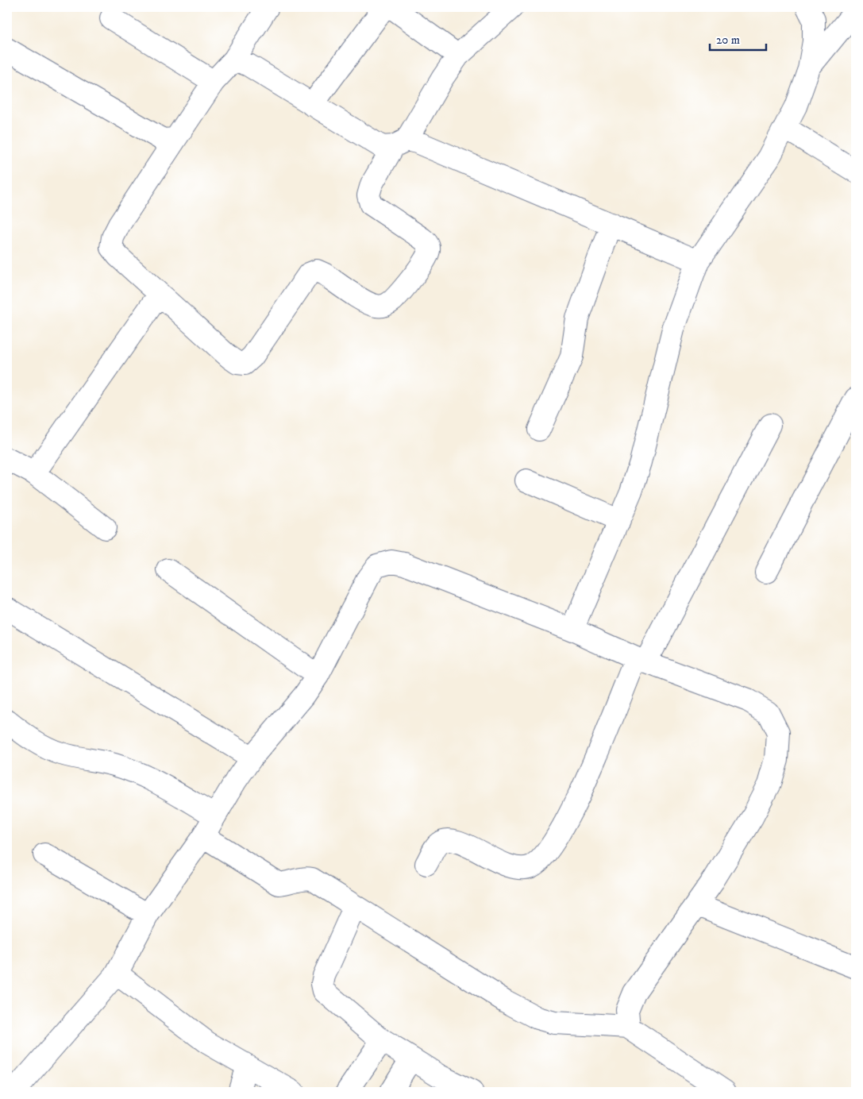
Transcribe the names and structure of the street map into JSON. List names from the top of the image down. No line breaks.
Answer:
{"scale_bar":"20 m"}
